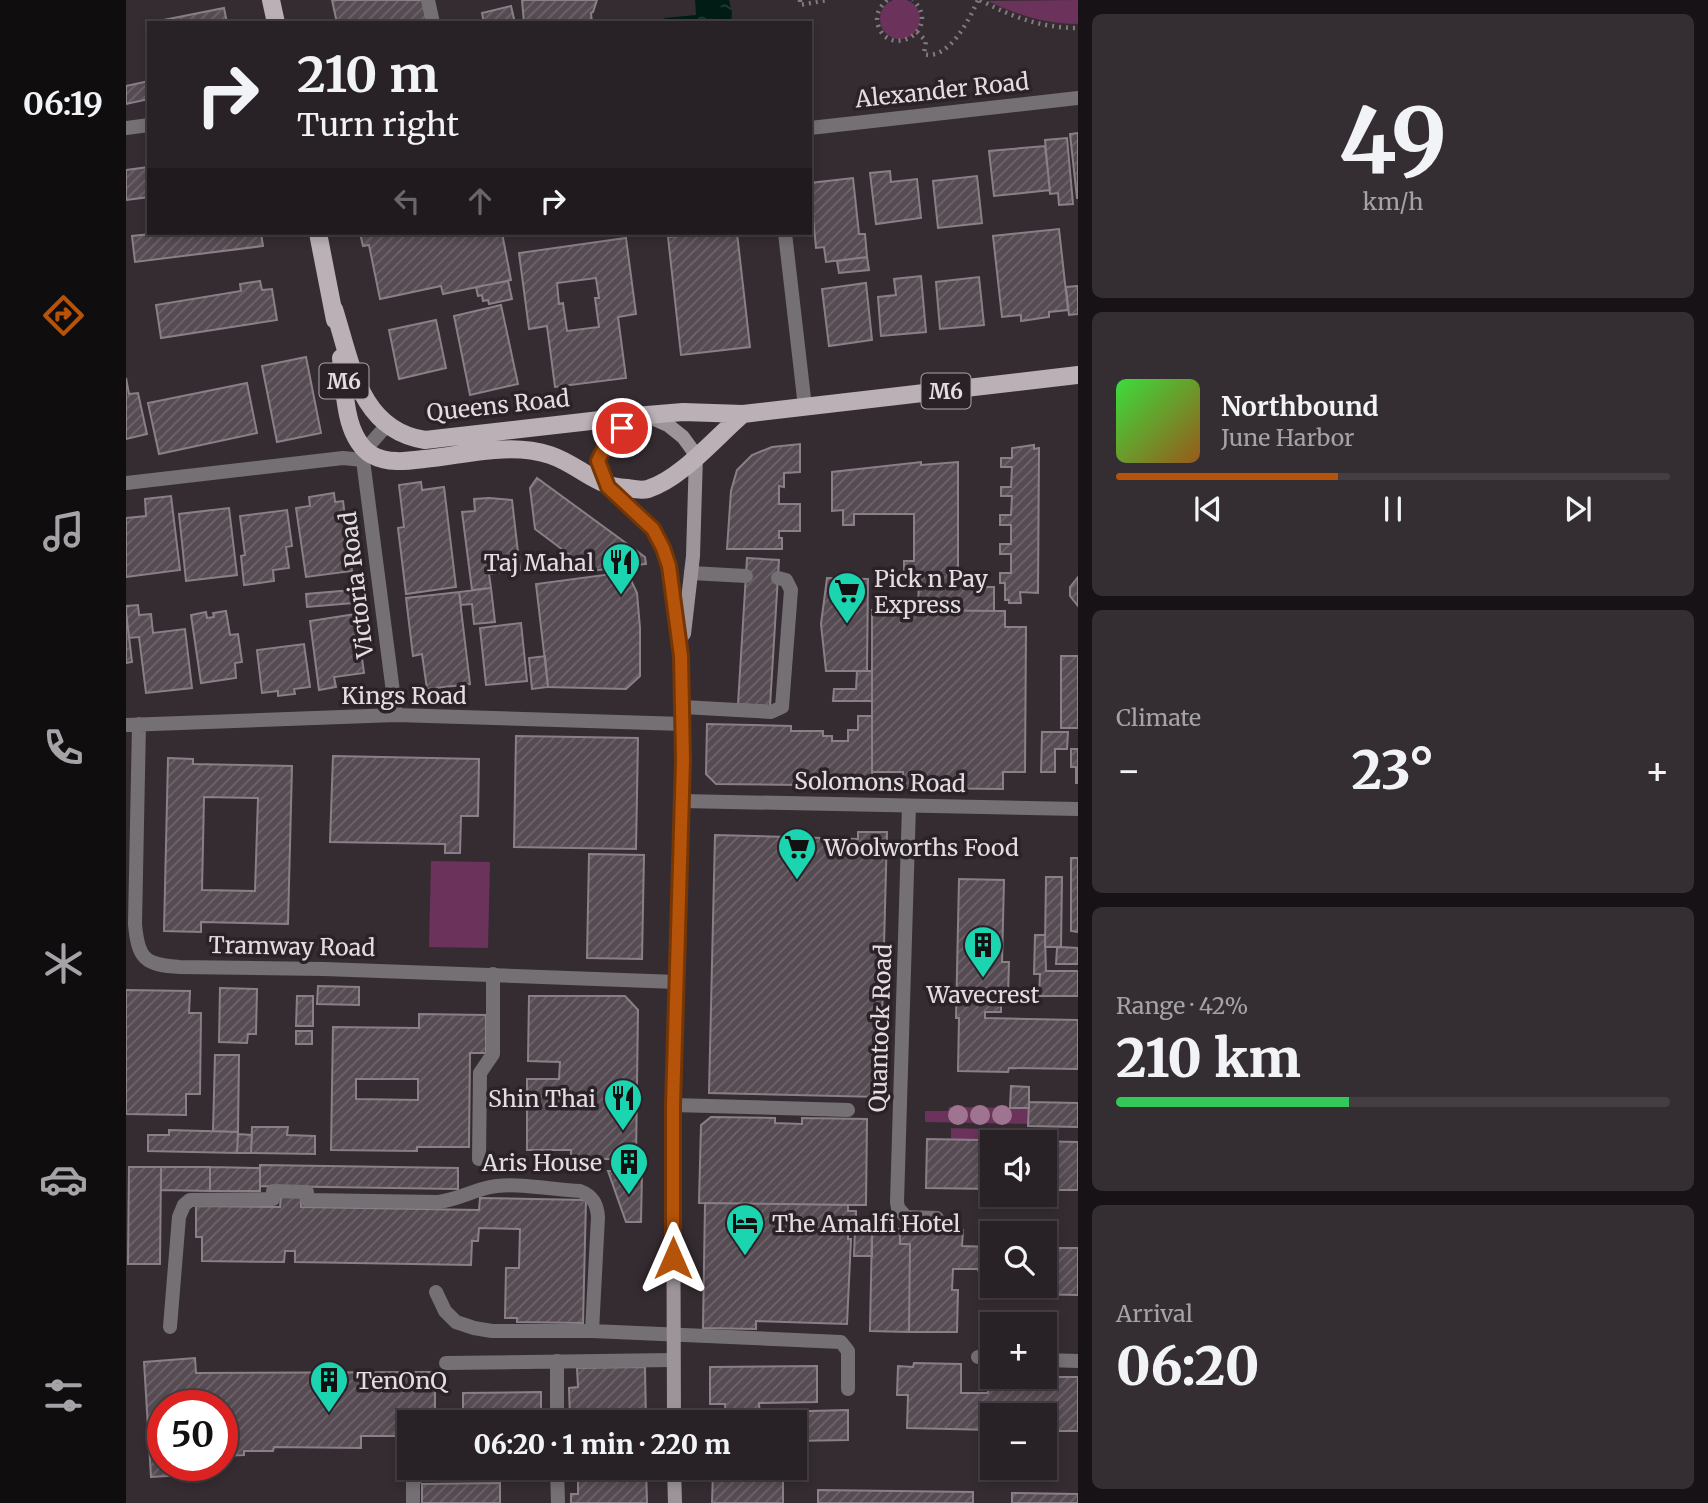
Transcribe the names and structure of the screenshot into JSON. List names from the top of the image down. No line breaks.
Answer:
{"streets":{"main road":["M6","Queens Road","Victoria Road"],"street":["Alexander Road","Kings Road","Solomons Road","Tramway Road","Quantock Road"]},"crossings":[["Queens Road","Victoria Road"],["Victoria Road","Kings Road"],["Kings Road","Tramway Road"],["Solomons Road","Quantock Road"]],"places":{"restaurant":["Taj Mahal","Shin Thai"],"supermarket":["Pick n Pay Express","Woolworths Food"],"building":["Wavecrest","Aris House","TenOnQ"],"hotel":["The Amalfi Hotel"]},"page":{"tabs":"06:19","tile":[["49","km/h"],"Climate",["Range · 42%","210 km"],["Arrival","06:20"]],"turn":["210 m","Turn right"],"song":["Northbound","June Harbor"],"heat":["−","23°","+"],"map_buttons":["+","−"],"limit":"50","trip":"06:20 · 1 min · 220 m"}}
